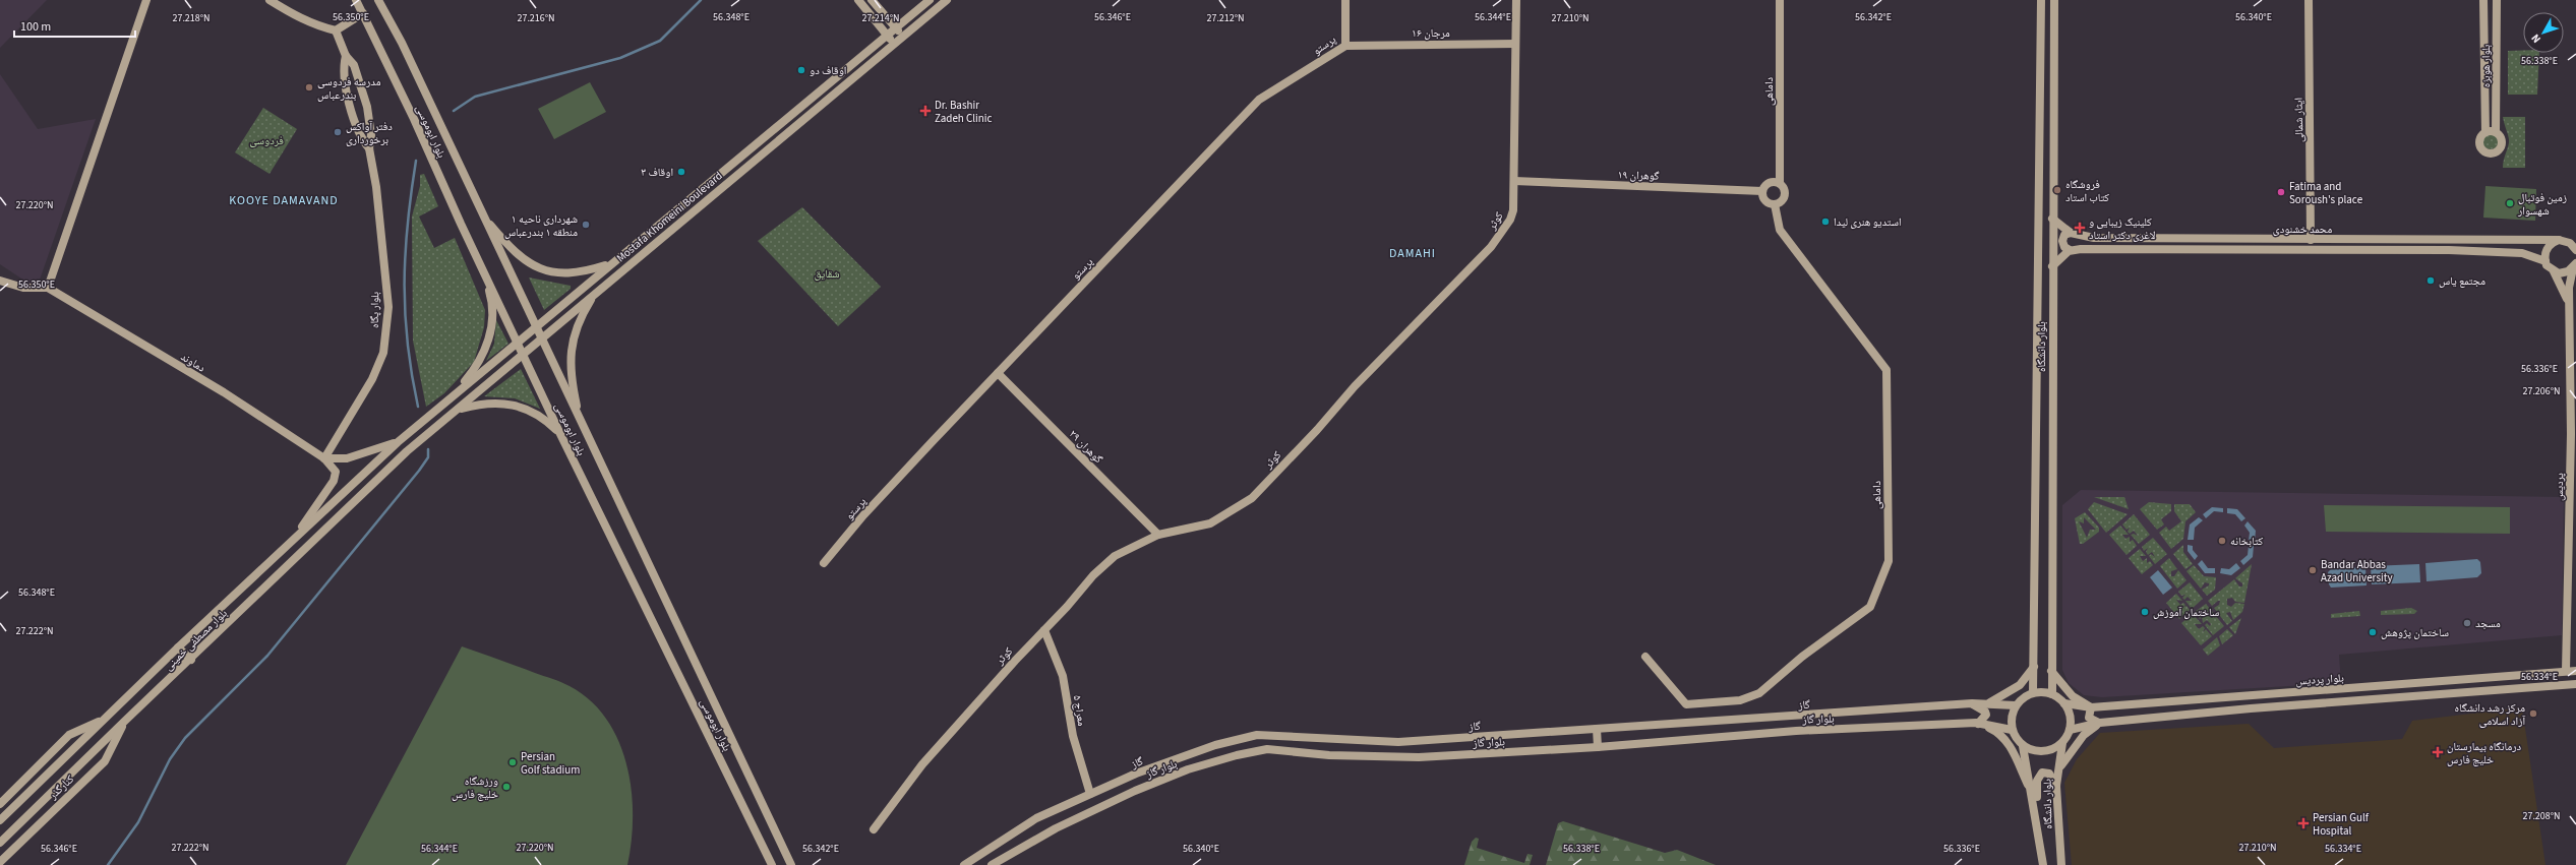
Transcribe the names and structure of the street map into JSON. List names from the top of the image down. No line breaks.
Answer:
{"streets":{"main road":["مرجان ۱۶","پرستو","بلوار هوبزه","داماهی","ایثار شمالی","بلوار ابوموسی","گوهران ۱۹","Mostafa Khomeini Boulevard","کوثر","محمد خشنودی","بلوار پگاه","بلوار دانشگاه","دماوند","گوهران ۲۹","پردیس","بلوار مصطفی خمینی","بلوار پردیس","گاز","معراج ۵","بلوار گاز","کنارگذر"]},"crossings":[["مرجان ۱۶","پرستو"],["مرجان ۱۶","کوثر"],["پرستو","گوهران ۲۹"],["داماهی","گوهران ۱۹"],["ایثار شمالی","محمد خشنودی"],["بلوار ابوموسی","Mostafa Khomeini Boulevard"],["گوهران ۱۹","کوثر"],["Mostafa Khomeini Boulevard","بلوار مصطفی خمینی"],["کوثر","گوهران ۲۹"],["کوثر","معراج ۵"],["محمد خشنودی","بلوار دانشگاه"],["بلوار پگاه","دماوند"],["بلوار دانشگاه","بلوار پردیس"],["بلوار دانشگاه","گاز"],["بلوار دانشگاه","بلوار گاز"],["پردیس","بلوار پردیس"],["بلوار مصطفی خمینی","کنارگذر"],["بلوار پردیس","گاز"],["بلوار پردیس","بلوار گاز"],["گاز","معراج ۵"],["گاز","بلوار گاز"]],"districts":["KOOYE DAMAVAND","DAMAHI"],"parks":["فردوسی","شقایق"],"places":{"other":["اوقاف دو","مدرسه فردوسی بندرعباس","دفتر آواکس برخورداری","اوقاف ۳","فروشگاه کتاب استاد","Fatima and Soroush's place","زمین فوتبال شهسوار","استدیو هنری لیدا","شهرداری ناحیه ۱ منطقه ۱ بندرعباس","مجتمع یاس","کتابخانه","Bandar Abbas Azad University","ساختمان آموزش","مسجد","ساختمان پژوهش","مرکز رشد دانشگاه آزاد اسلامی","Persian Golf stadium","ورزشگاه خلیج فارس"],"health":["Dr. Bashir Zadeh Clinic","کلینیک زیبایی و لاغری دکتر استاد","درمانگاه بیمارستان خلیج فارس","Persian Gulf Hospital"]},"scale_bar":"100 m","north":"bottom left","coordinates":["56.350°E","56.348°E","56.346°E","56.344°E","56.342°E","56.340°E","27.218°N","27.216°N","27.214°N","27.212°N","27.210°N","56.338°E","27.220°N","56.336°E","27.206°N","27.222°N","56.334°E","27.208°N"]}
